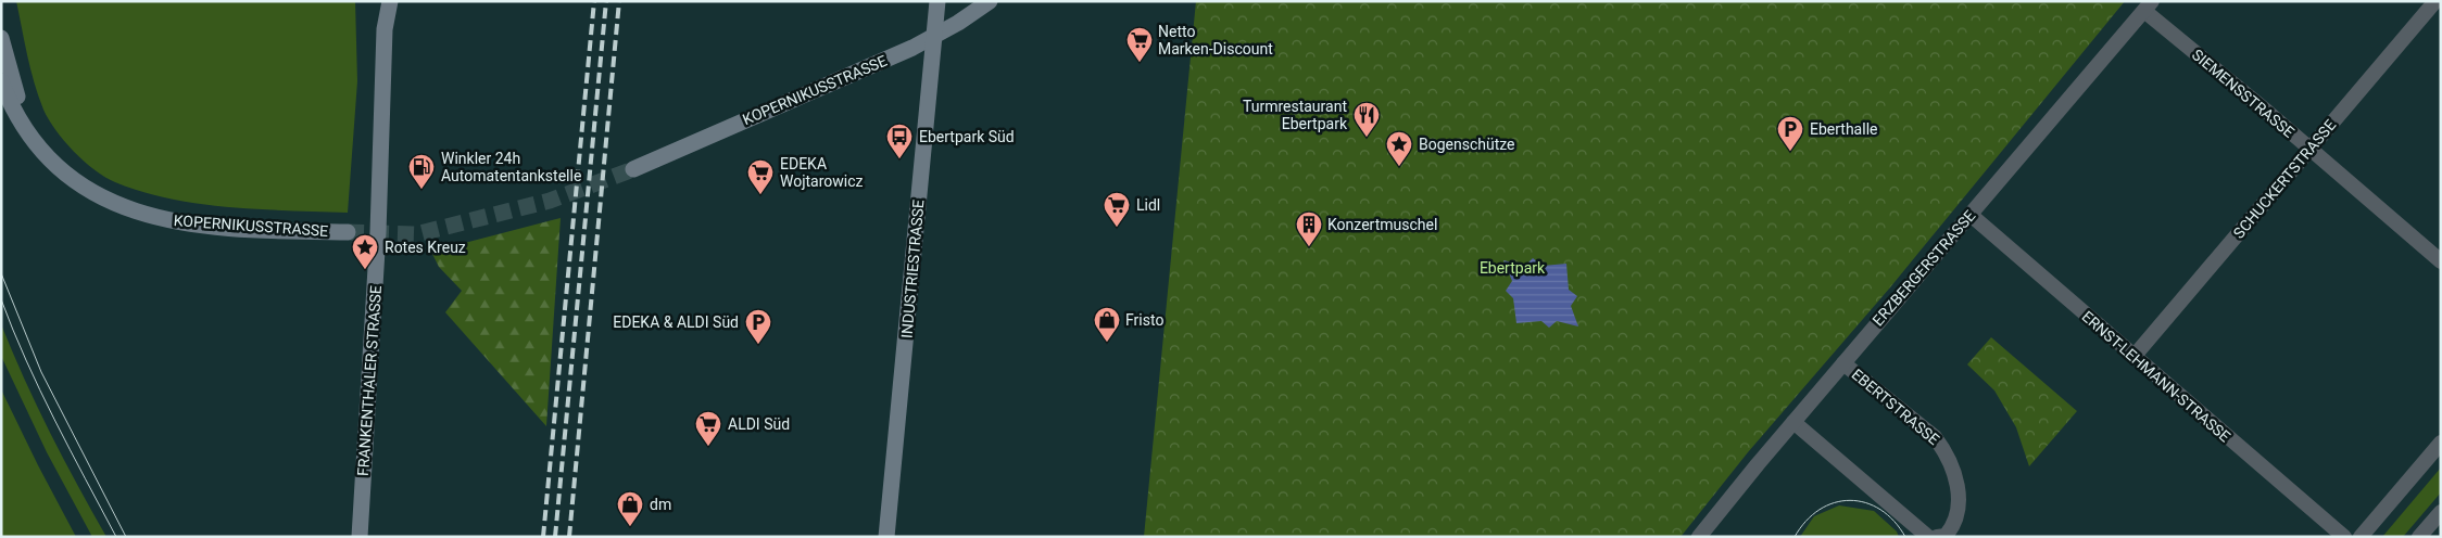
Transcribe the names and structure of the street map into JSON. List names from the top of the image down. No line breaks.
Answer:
{"streets":{"street":["KOPERNIKUSSTRASSE","SIEMENSSTRASSE","SCHUCKERTSTRASSE","ERZBERGERSTRASSE","INDUSTRIESTRASSE","ERNST-LEHMANN-STRASSE","FRANKENTHALER STRASSE","EBERTSTRASSE"]},"crossings":[["KOPERNIKUSSTRASSE","INDUSTRIESTRASSE"],["SIEMENSSTRASSE","SCHUCKERTSTRASSE"],["SIEMENSSTRASSE","ERZBERGERSTRASSE"],["SCHUCKERTSTRASSE","ERNST-LEHMANN-STRASSE"],["ERZBERGERSTRASSE","ERNST-LEHMANN-STRASSE"],["ERZBERGERSTRASSE","EBERTSTRASSE"]],"parks":["Ebertpark"],"places":{"supermarket":["Netto Marken-Discount","EDEKA Wojtarowicz","Lidl","ALDI Süd"],"restaurant":["Turmrestaurant Ebertpark"],"parking":["Eberthalle","EDEKA & ALDI Süd"],"bus stop":["Ebertpark Süd"],"place":["Bogenschütze","Rotes Kreuz"],"fuel station":["Winkler 24h Automatentankstelle"],"building":["Konzertmuschel"],"shop":["Fristo","dm"]}}
